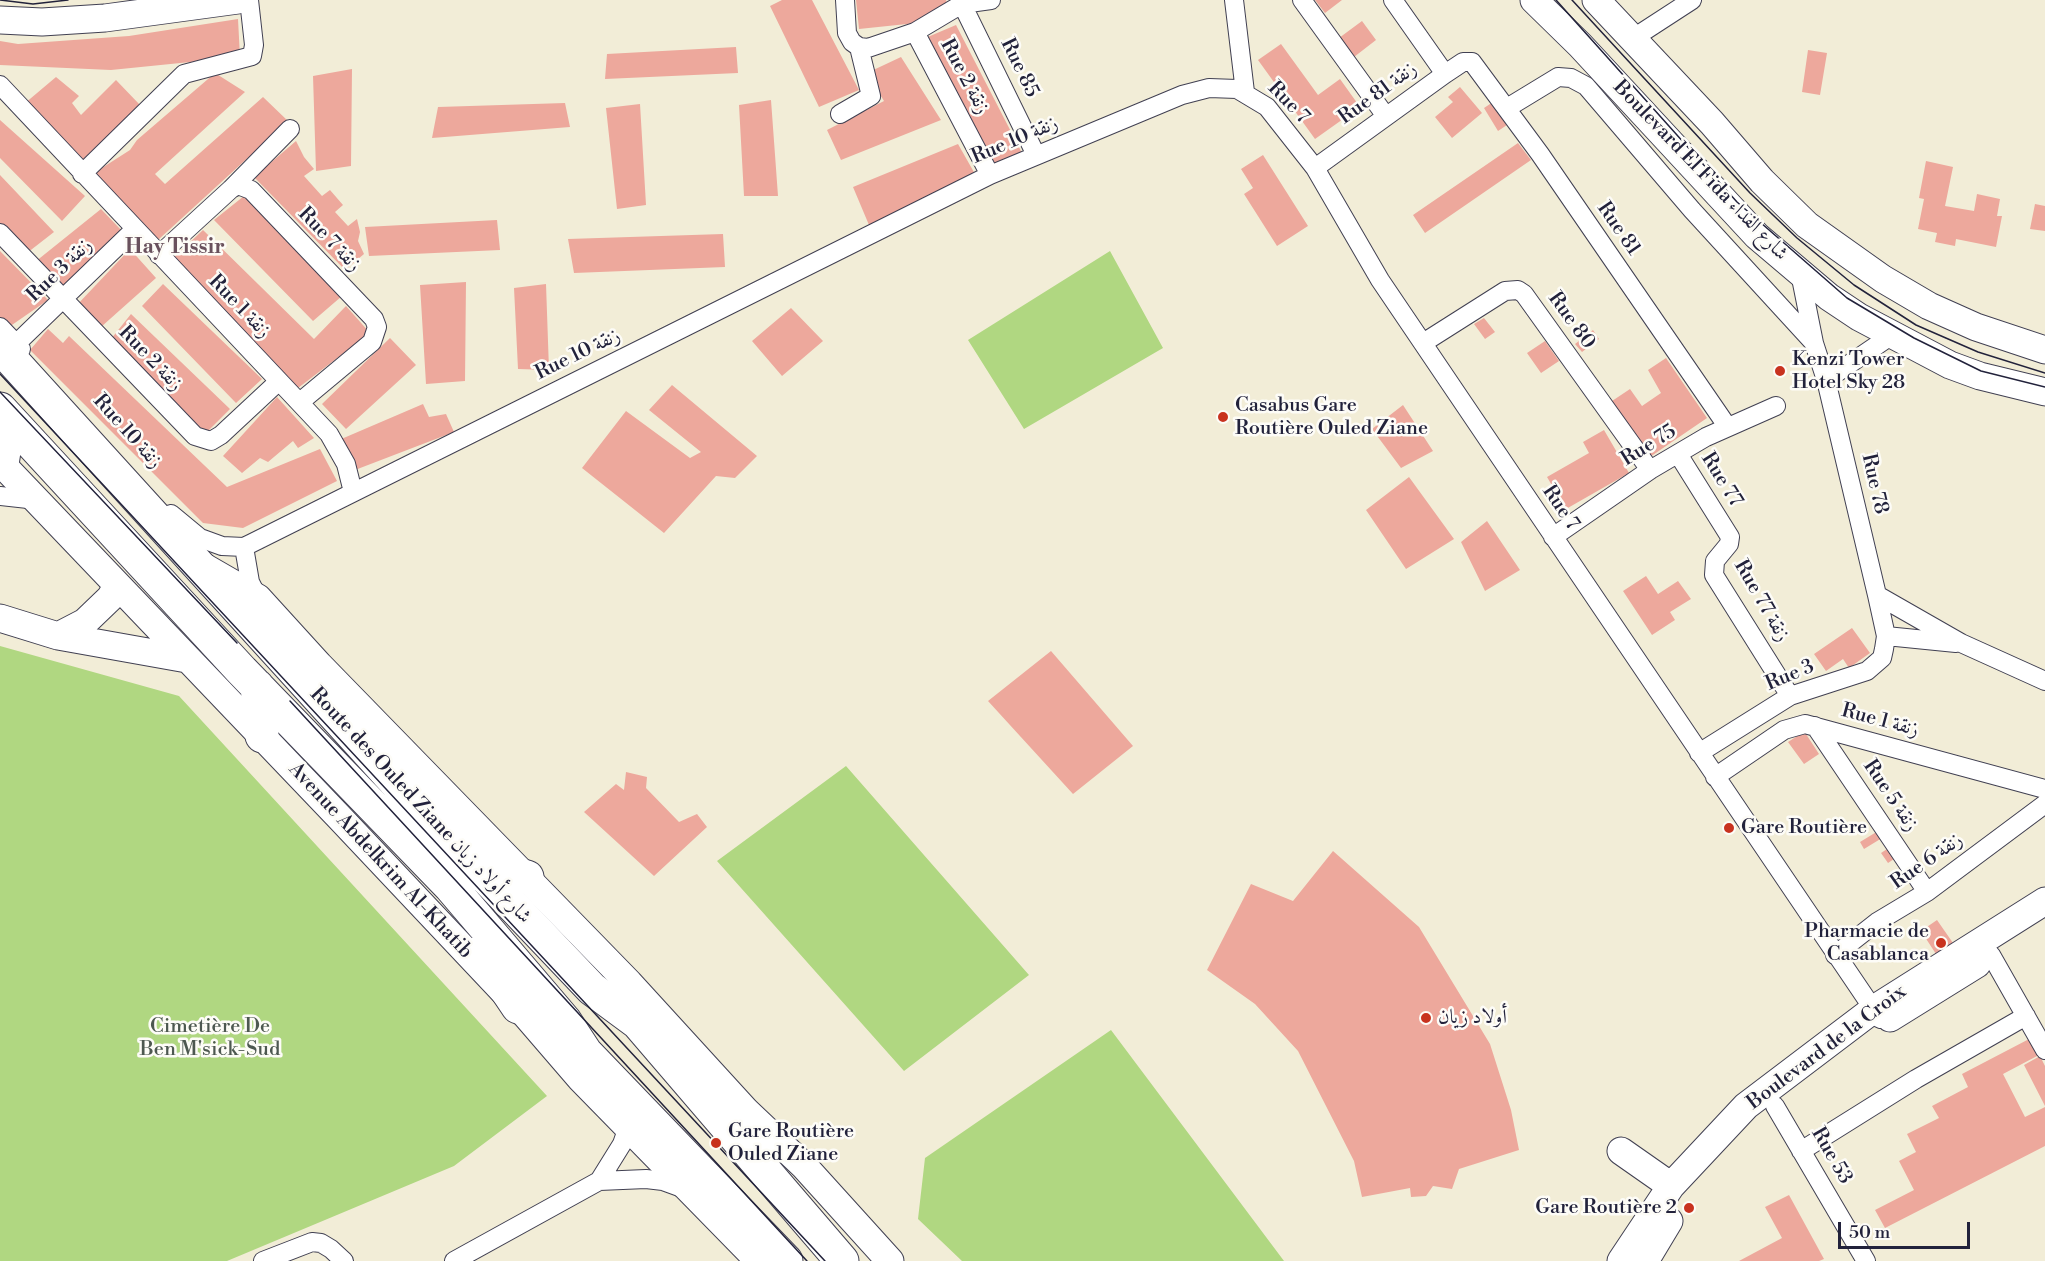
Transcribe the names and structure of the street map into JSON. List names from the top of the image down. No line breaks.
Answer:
{"streets":{"highway":["Route des Ouled Ziane شارع أولاد زيان"],"street":["Rue 85","Rue 2 زنقة","Rue 81 زنقة","Rue 7","Rue 10 زنقة","Boulevard El Fida شارع الفداء","Rue 81","Rue 7 زنقة","Rue 3 زنقة","Rue 1 زنقة","Rue 80","Rue 75","Rue 77","Rue 78","Rue 77 زنقة","Rue 3","Rue 5 زنقة","Avenue Abdelkrim Al-Khatib","Rue 6 زنقة","Boulevard de la Croix","Rue 53"]},"crossings":[["Rue 85","Rue 10 زنقة"],["Rue 2 زنقة","Rue 10 زنقة"],["Rue 2 زنقة","Rue 3 زنقة"],["Rue 2 زنقة","Rue 1 زنقة"],["Rue 81 زنقة","Rue 7"],["Rue 81 زنقة","Rue 81"],["Rue 7","Rue 10 زنقة"],["Rue 7","Rue 1 زنقة"],["Rue 7","Rue 80"],["Rue 7","Rue 75"],["Rue 7","Rue 3"],["Rue 7","Rue 6 زنقة"],["Rue 7","Boulevard de la Croix"],["Rue 10 زنقة","Rue 3 زنقة"],["Rue 10 زنقة","Rue 1 زنقة"],["Rue 10 زنقة","Route des Ouled Ziane شارع أولاد زيان"],["Boulevard El Fida شارع الفداء","Rue 78"],["Rue 81","Rue 75"],["Rue 81","Rue 78"],["Rue 7 زنقة","Rue 1 زنقة"],["Rue 3 زنقة","Rue 1 زنقة"],["Rue 3 زنقة","Route des Ouled Ziane شارع أولاد زيان"],["Rue 1 زنقة","Rue 5 زنقة"],["Rue 80","Rue 75"],["Rue 75","Rue 77"],["Rue 77","Rue 77 زنقة"],["Rue 78","Rue 3"],["Rue 77 زنقة","Rue 3"],["Rue 5 زنقة","Rue 6 زنقة"],["Route des Ouled Ziane شارع أولاد زيان","Avenue Abdelkrim Al-Khatib"],["Boulevard de la Croix","Rue 53"]],"districts":["Hay Tissir"],"parks":["Cimetière De Ben M'sick-Sud"],"places":["Kenzi Tower Hotel Sky 28","Casabus Gare Routière Ouled Ziane","Gare Routière","Pharmacie de Casablanca","أولاد زيان","Gare Routière Ouled Ziane","Gare Routière 2"],"scale_bar":"50 m"}
